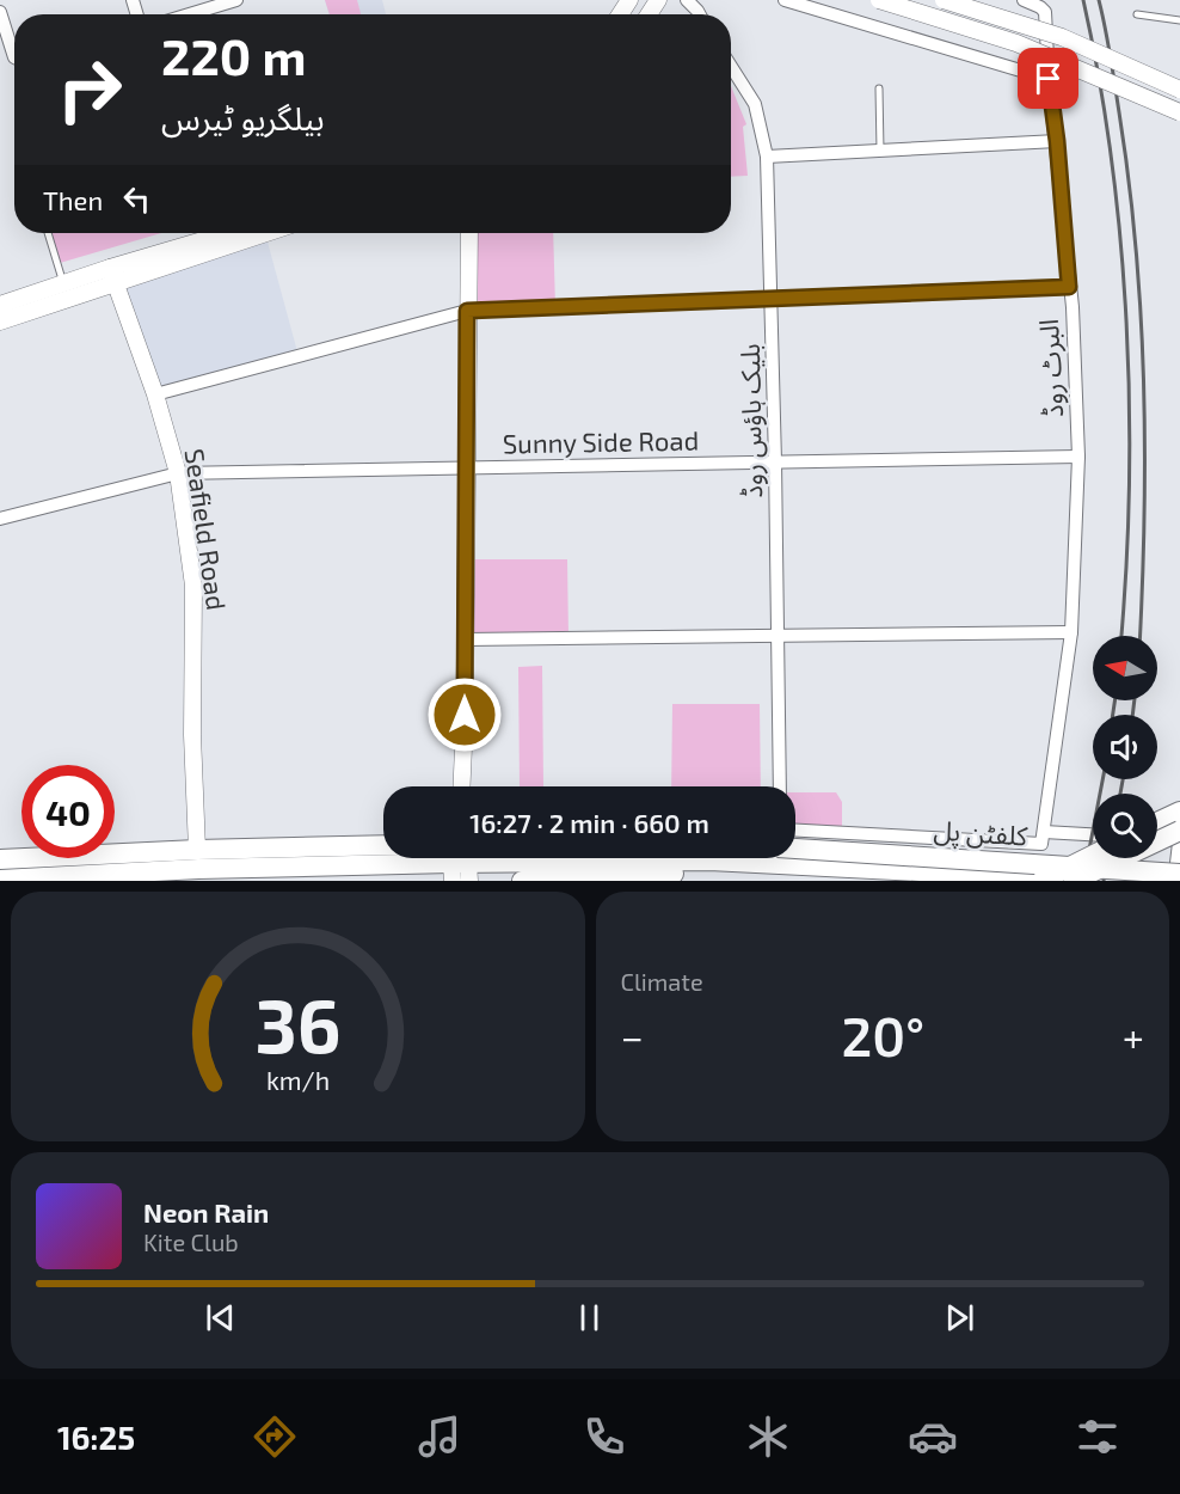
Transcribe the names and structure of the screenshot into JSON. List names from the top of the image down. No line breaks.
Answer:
{"streets":{"main road":["Seafield Road","کلفٹن پل"],"street":["البرٹ روڈ","بلیک ہاؤس روڈ","Sunny Side Road"]},"crossings":[["البرٹ روڈ","Sunny Side Road"],["بلیک ہاؤس روڈ","Sunny Side Road"],["Sunny Side Road","Seafield Road"]],"north":"left","page":{"turn":["220 m","بیلگریو ٹیرس"],"then":"Then","limit":"40","trip":"16:27 · 2 min · 660 m","tile":"Climate","heat":["−","20°","+"],"song":["Neon Rain","Kite Club"],"tabs":"16:25","gauge":["36","km/h"]}}
